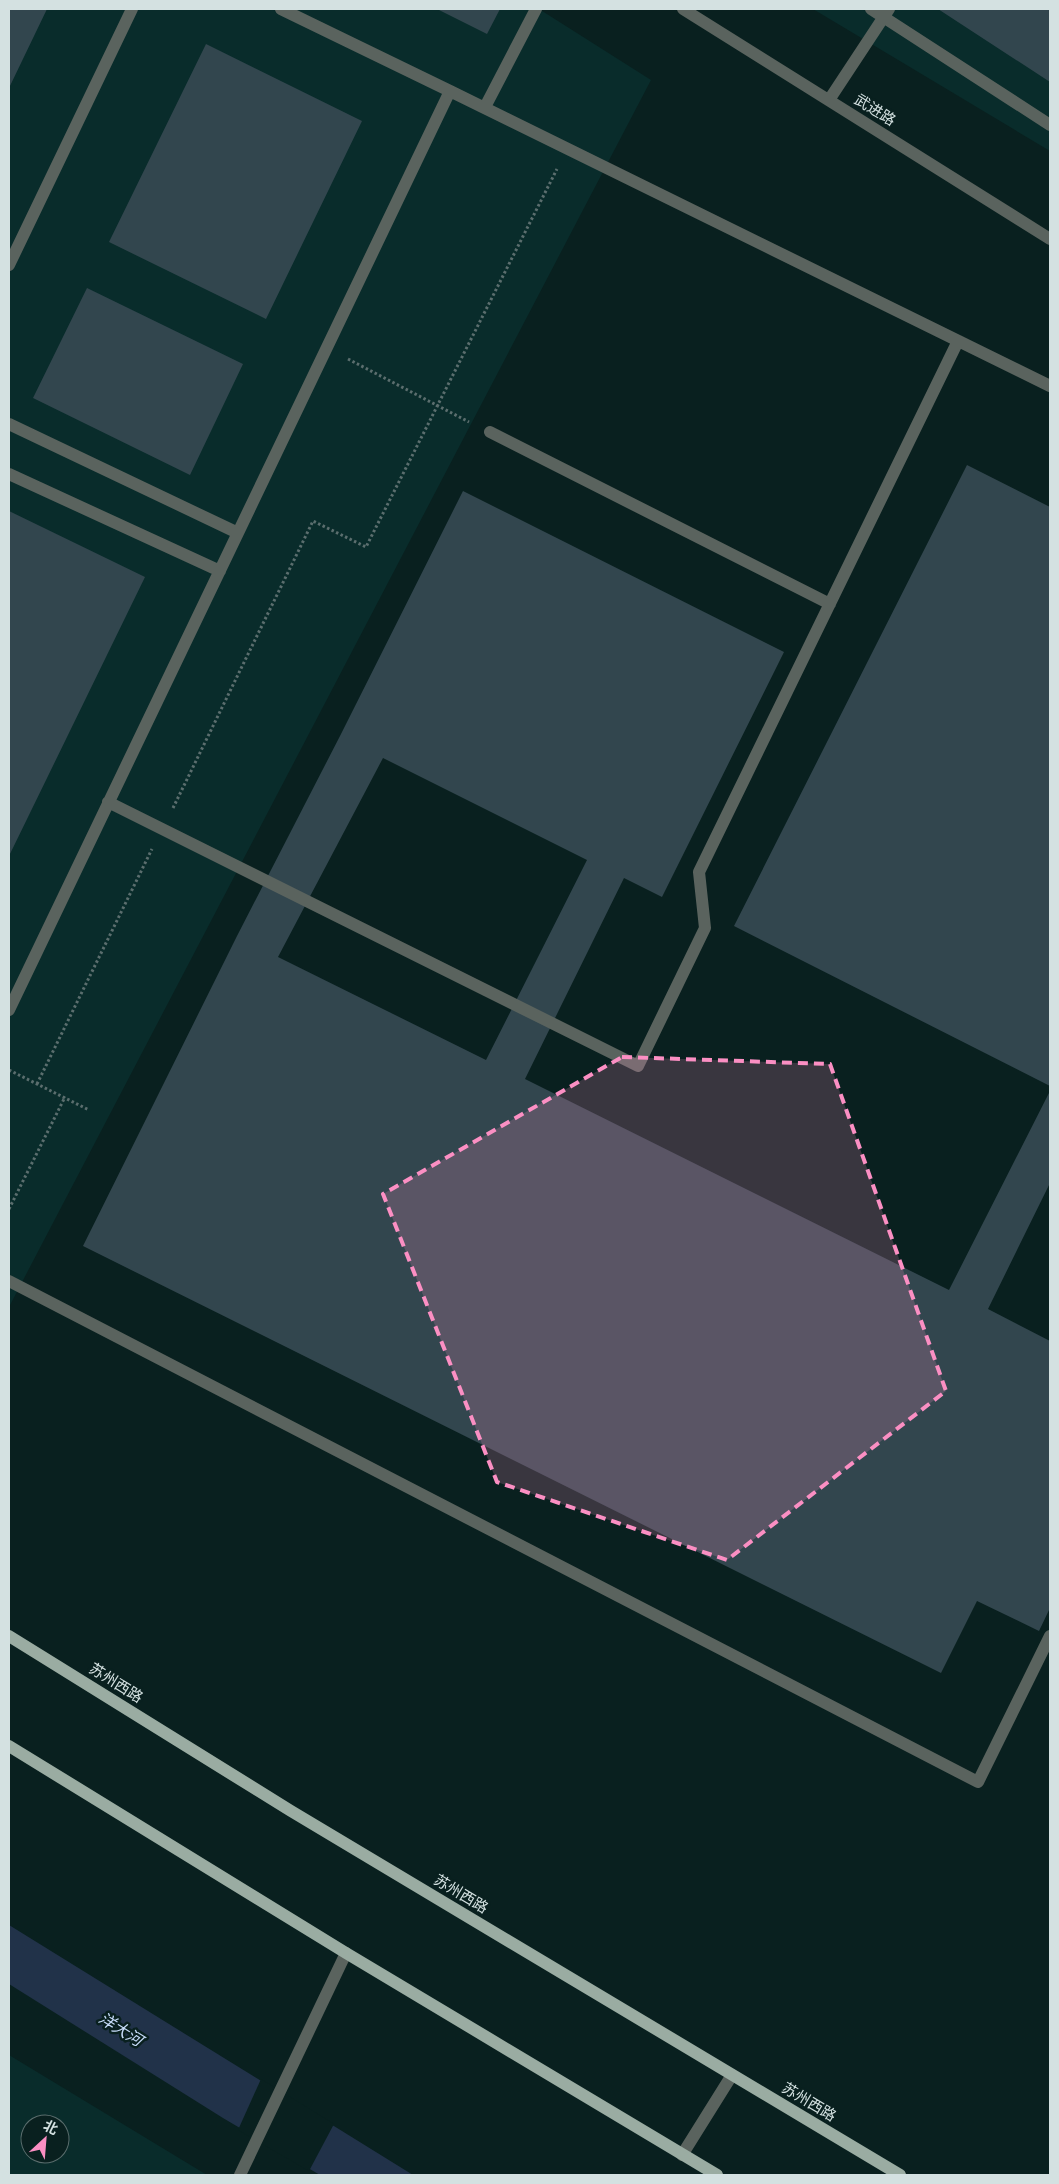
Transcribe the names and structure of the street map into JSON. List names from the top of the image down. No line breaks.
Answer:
{"streets":{"main road":["苏州西路"],"street":["武进路"]},"water":["洋大河"],"north":"top right"}
